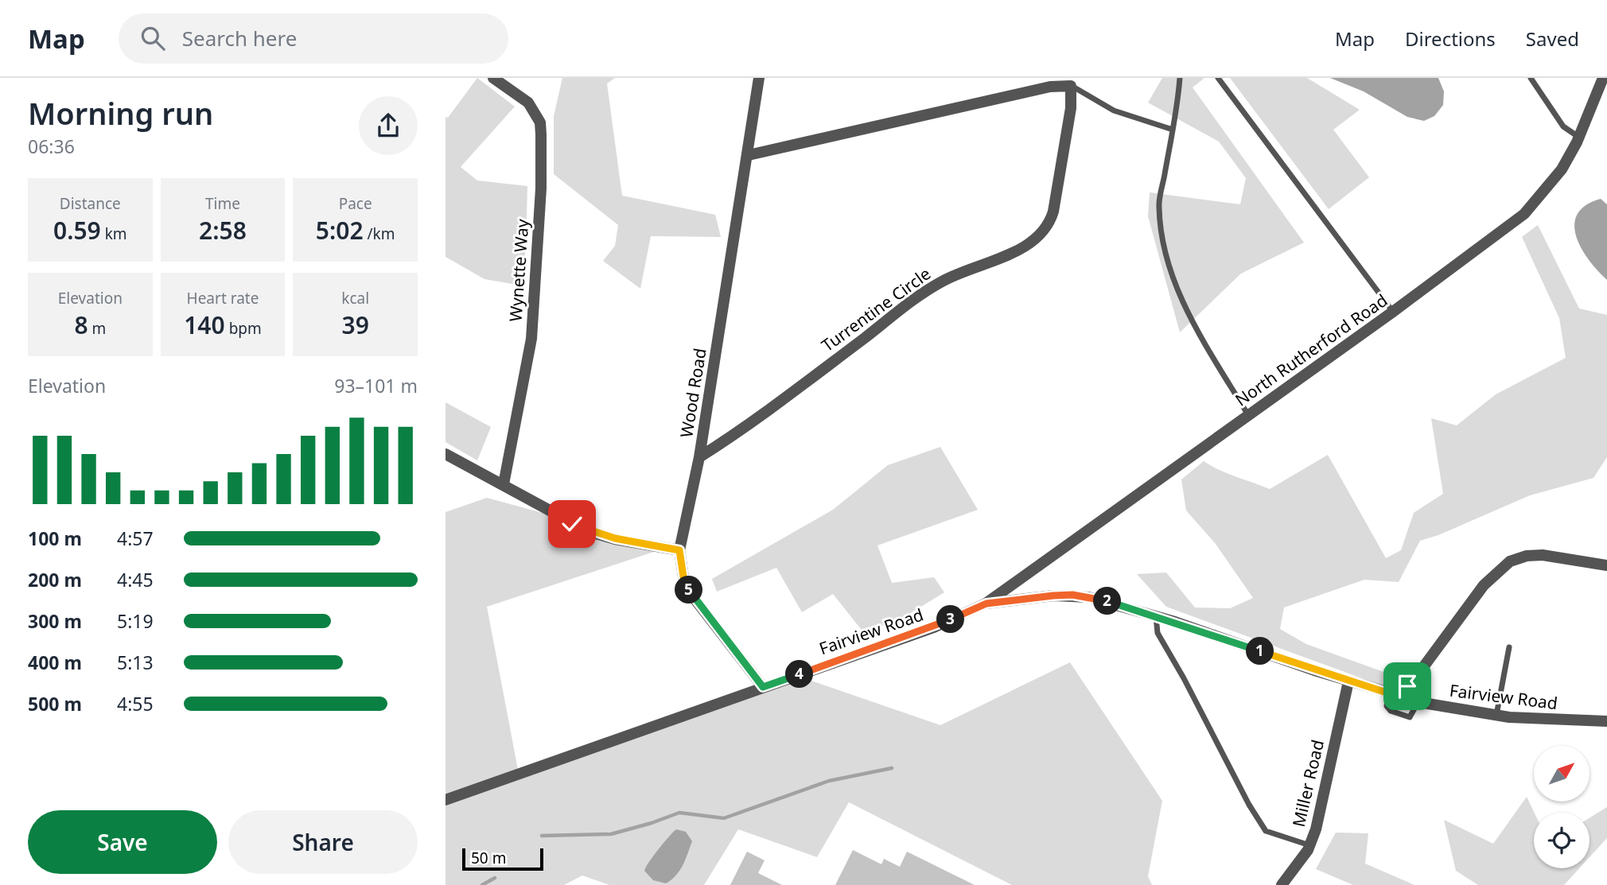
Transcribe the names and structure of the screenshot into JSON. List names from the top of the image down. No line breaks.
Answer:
{"streets":{"street":["Wynette Way","Turrentine Circle","North Rutherford Road","Wood Road","Fairview Road","Miller Road"]},"crossings":[["Turrentine Circle","Wood Road"],["North Rutherford Road","Fairview Road"],["Wood Road","Fairview Road"],["Fairview Road","Miller Road"]],"scale_bar":"50 m","north":"top right","page":{"header":"Map","search":"Search here","nav":["Map","Directions","Saved"],"heading":["Morning run","06:36"],"stats":[["Distance","0.59 km"],["Time","2:58"],["Pace","5:02 /km"],["Elevation","8 m"],["Heart rate","140 bpm"],["kcal","39"]],"chart":["Elevation","93–101 m"],"list":[{"name":"100 m","note":"4:57"},{"name":"200 m","note":"4:45"},{"name":"300 m","note":"5:19"},{"name":"400 m","note":"5:13"},{"name":"500 m","note":"4:55"}],"pins":["5","2","3","1","4"],"buttons":["Save","Share"],"scale":"50 m"}}
